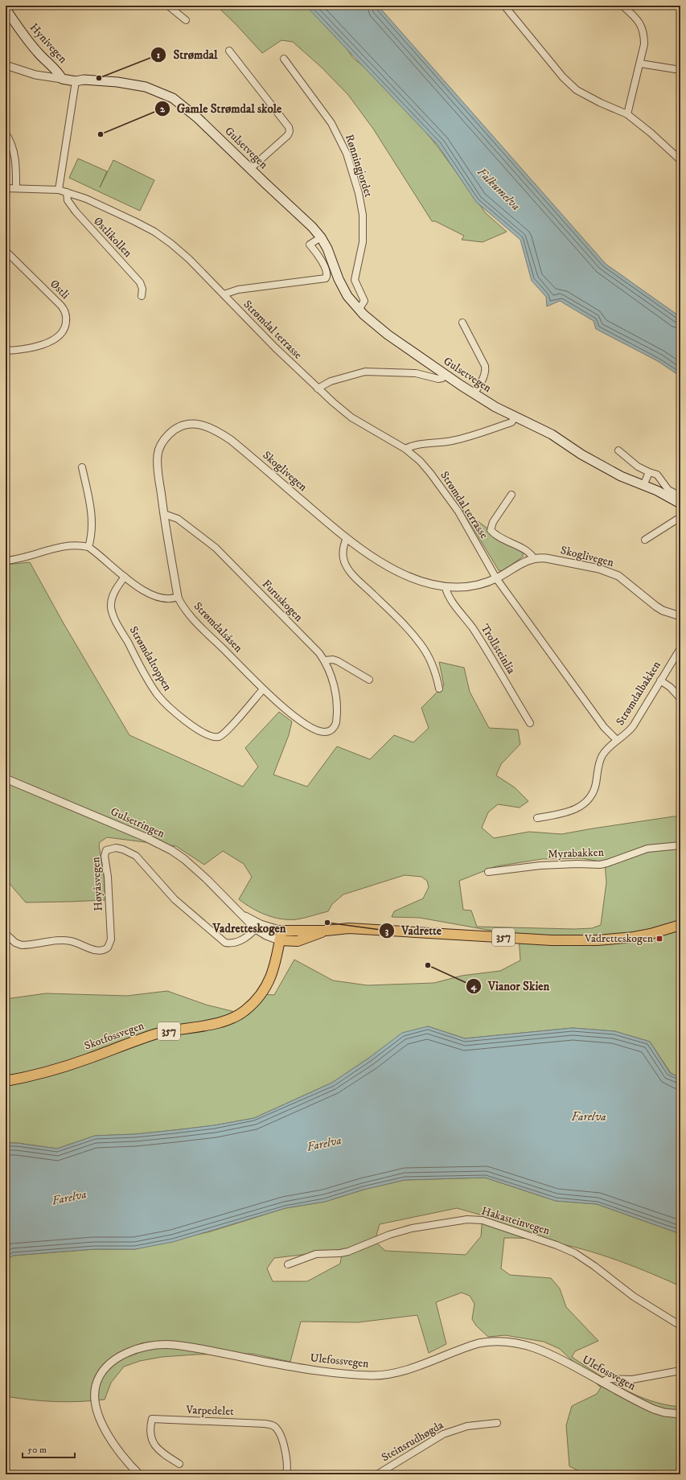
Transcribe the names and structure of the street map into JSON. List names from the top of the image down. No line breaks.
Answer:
{"streets":{"main road":["Hynivegen","Gulsetvegen","357","Skotfossvegen"],"street":["Rønningjordet","Østlikollen","Østli","Strømdal terrasse","Skoglivegen","Furuskogen","Strømdalsåsen","Trollsteinlia","Strømdaltoppen","Strømdalbakken","Gulsetringen","Myrabakken","Høyåsvegen","Hakasteinvegen","Ulefossvegen","Varpedelet","Steinsrudhøgda"]},"crossings":[["Hynivegen","Gulsetvegen"],["Gulsetvegen","Rønningjordet"],["Gulsetvegen","Strømdal terrasse"],["Østlikollen","Strømdal terrasse"],["Strømdal terrasse","Skoglivegen"],["Strømdal terrasse","Strømdalbakken"],["Skoglivegen","Furuskogen"],["Skoglivegen","Strømdalsåsen"],["Skoglivegen","Trollsteinlia"],["Furuskogen","Strømdalsåsen"],["Strømdalsåsen","Strømdaltoppen"],["Gulsetringen","Høyåsvegen"],["Gulsetringen","357"],["Gulsetringen","Skotfossvegen"],["357","Skotfossvegen"]],"districts":["Vadretteskogen"],"water":["Falkumelva","Farelva"],"places":{"other":["Strømdal","Gamle Strømdal skole","Vadrette","Vianor Skien"],"transit":["Vadretteskogen"]},"scale_bar":"50 m"}
